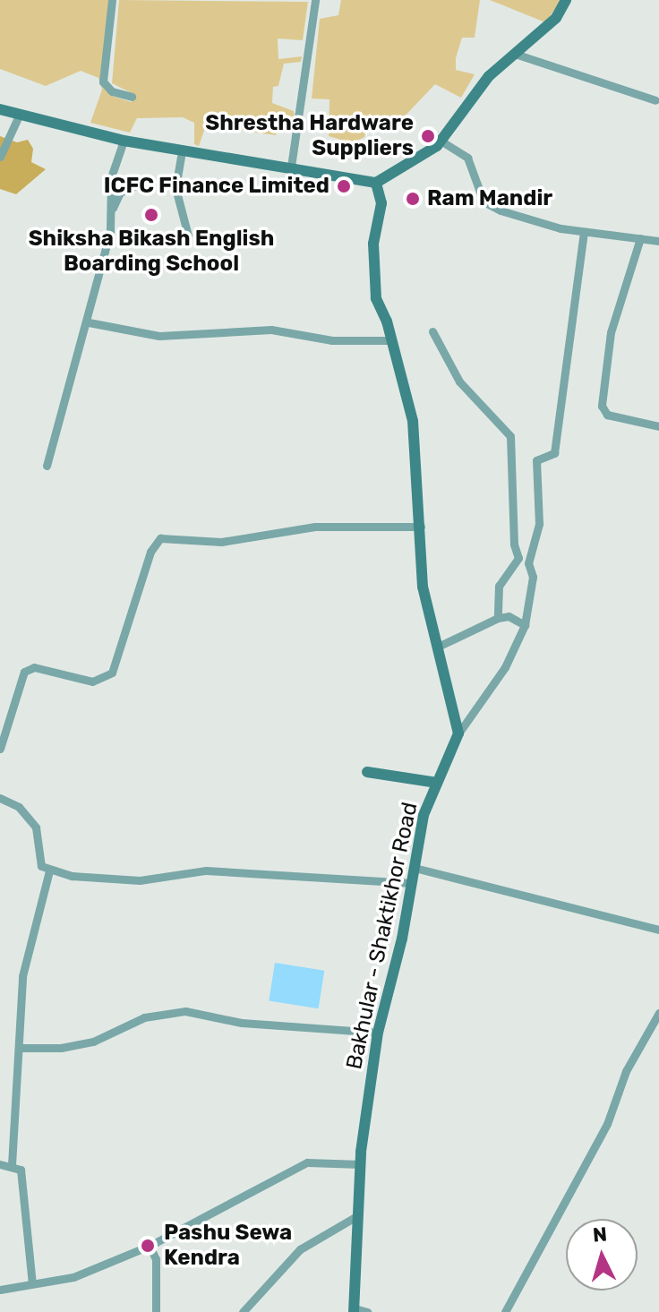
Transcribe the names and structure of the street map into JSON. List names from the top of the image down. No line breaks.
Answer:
{"streets":{"street":["Bakhular - Shaktikhor Road"]},"places":["Shrestha Hardware Suppliers","ICFC Finance Limited","Ram Mandir","Shiksha Bikash English Boarding School","Pashu Sewa Kendra"],"north":"top"}
